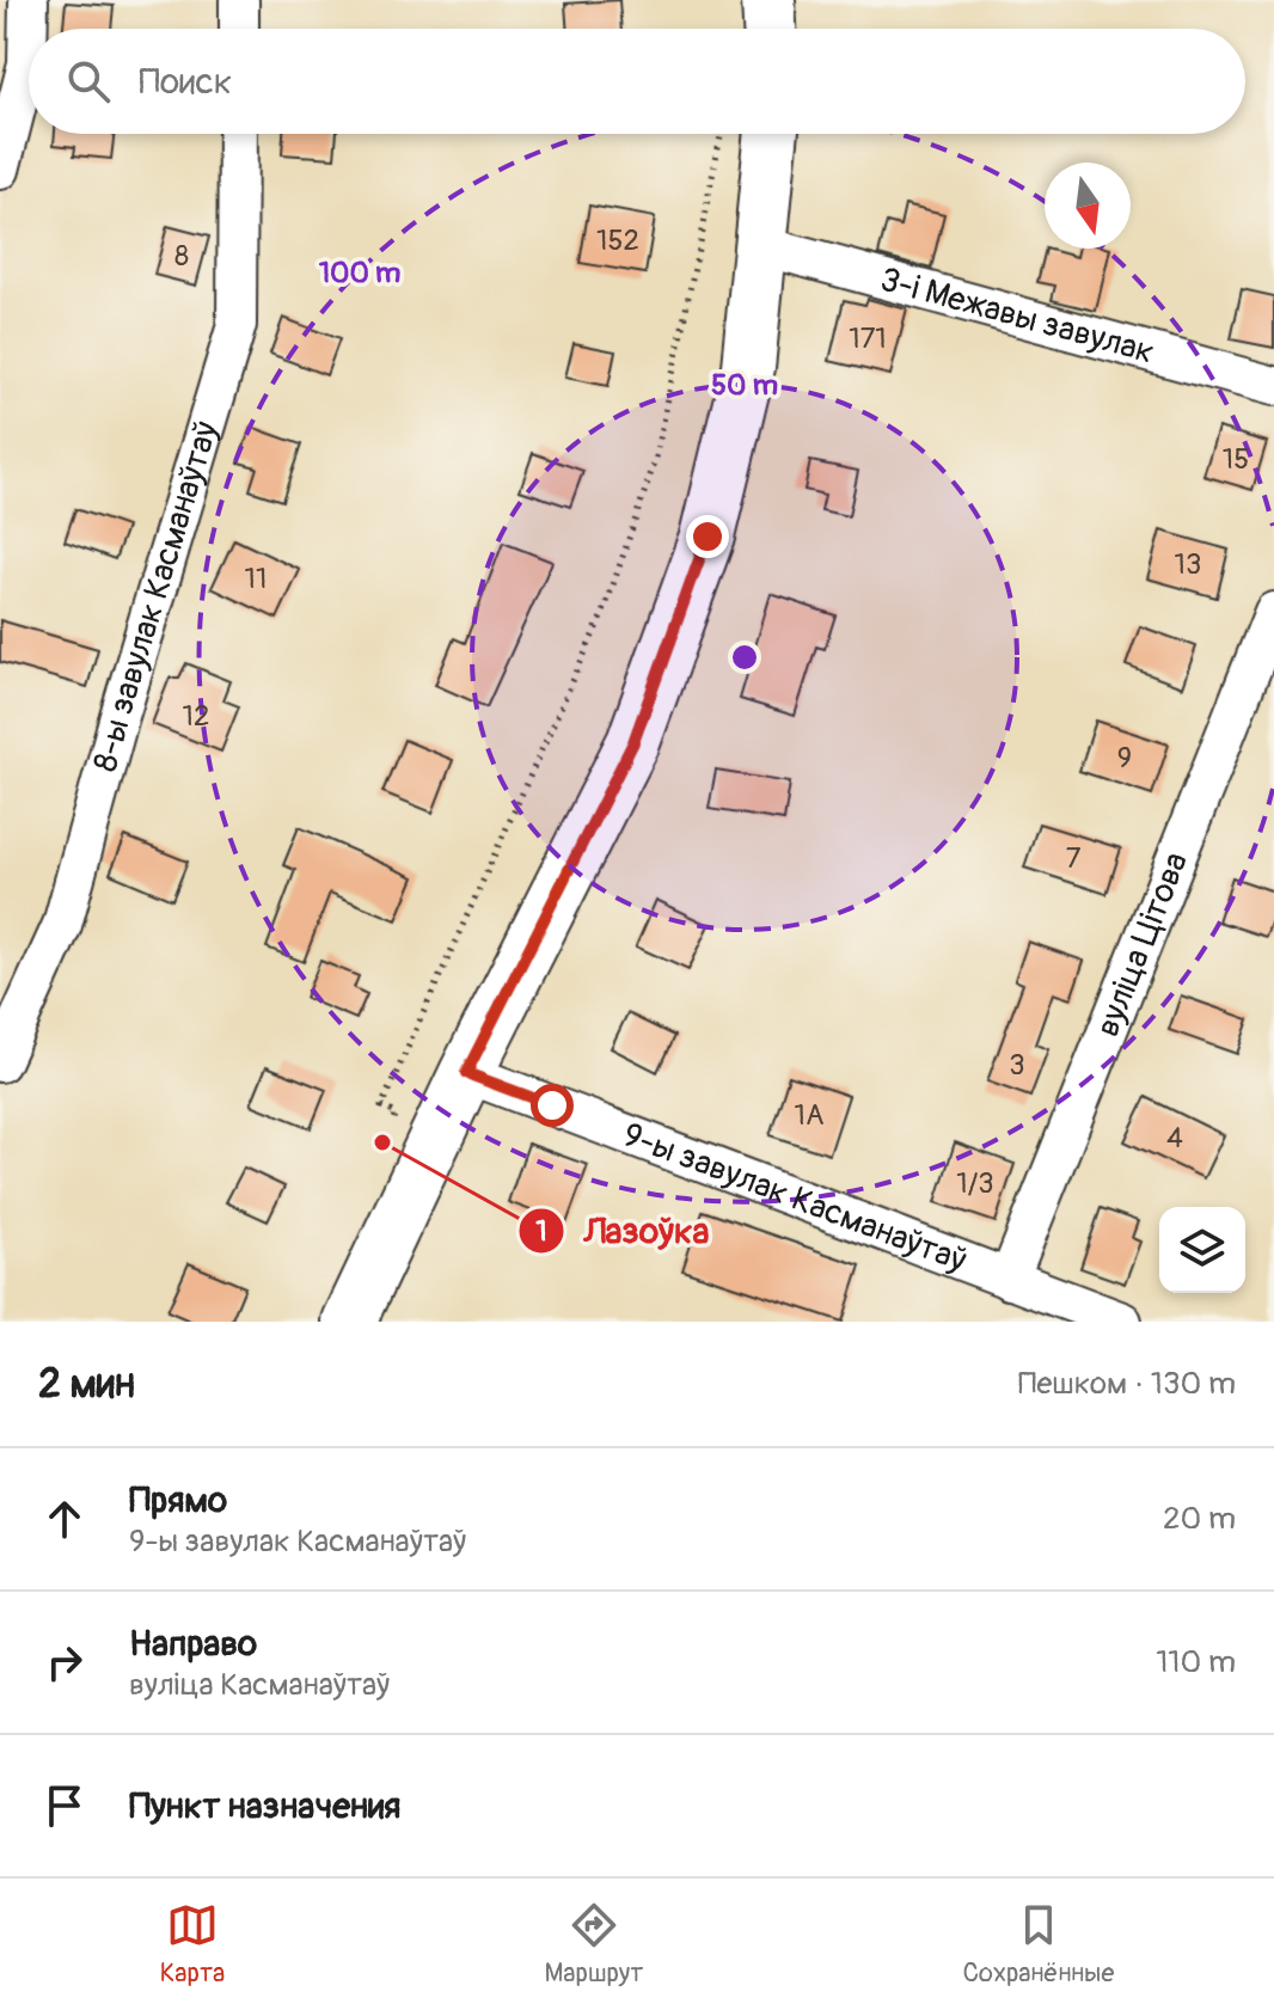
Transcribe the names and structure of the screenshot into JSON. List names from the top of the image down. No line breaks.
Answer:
{"streets":{"street":["3-і Межавы завулак","8-ы завулак Касманаўтаў","вуліца Цітова","9-ы завулак Касманаўтаў"]},"crossings":[["вуліца Цітова","9-ы завулак Касманаўтаў"]],"places":["Лазоўка"],"house_numbers":["152","8","171","15","13","11","12","9","7","3","1А","4","1/3"],"north":"bottom","page":{"search":"Поиск","heading":["2 мин","Пешком · 130 m"],"list":[["Прямо","9-ы завулак Касманаўтаў","20 m"],["Направо","вуліца Касманаўтаў","110 m"],"Пункт назначения"],"nav":["Карта","Маршрут","Сохранённые"]},"rings":["100 m","50 m"]}
